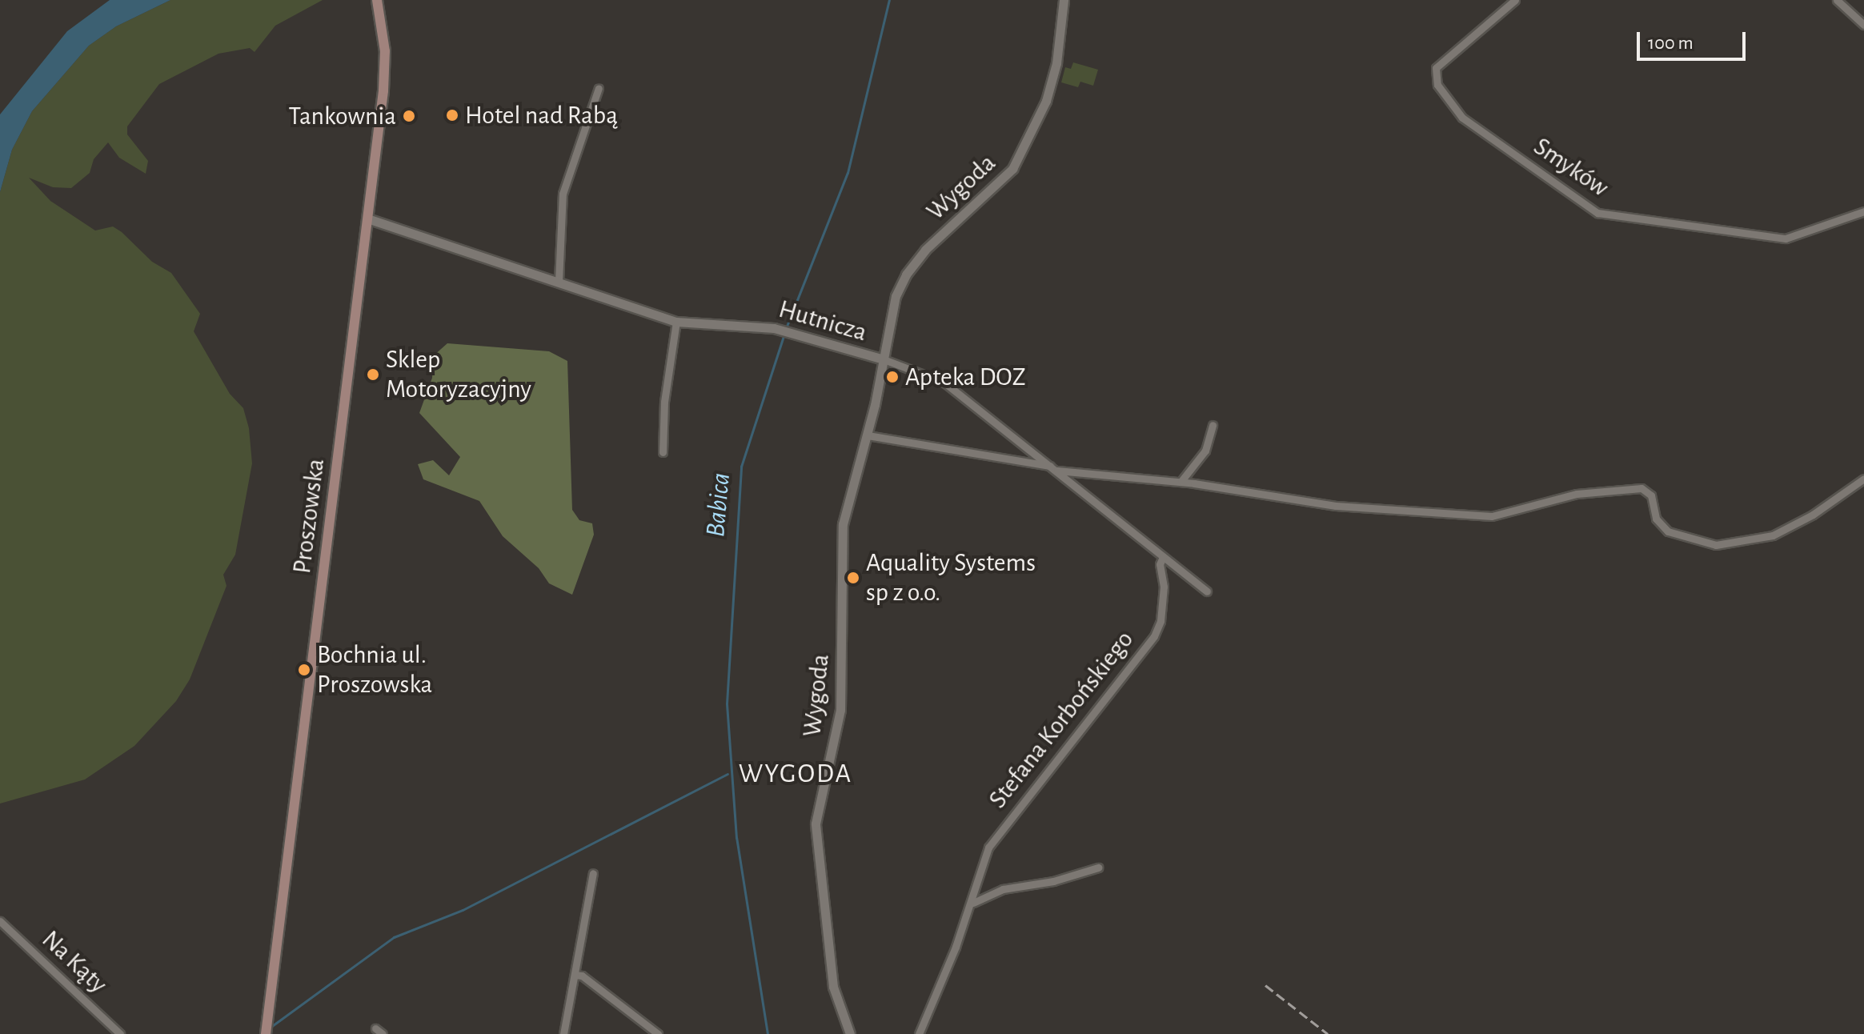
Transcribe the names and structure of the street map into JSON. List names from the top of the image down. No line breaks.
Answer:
{"streets":{"main road":["Proszowska"],"street":["Smyków","Wygoda","Hutnicza","Stefana Korbońskiego","Na Kąty"]},"crossings":[["Wygoda","Hutnicza"],["Hutnicza","Proszowska"],["Hutnicza","Stefana Korbońskiego"]],"districts":["WYGODA"],"water":["Babica"],"places":["Hotel nad Rabą","Tankownia","Sklep Motoryzacyjny","Apteka DOZ","Aquality Systems sp z o.o.","Bochnia ul. Proszowska"],"scale_bar":"100 m"}
